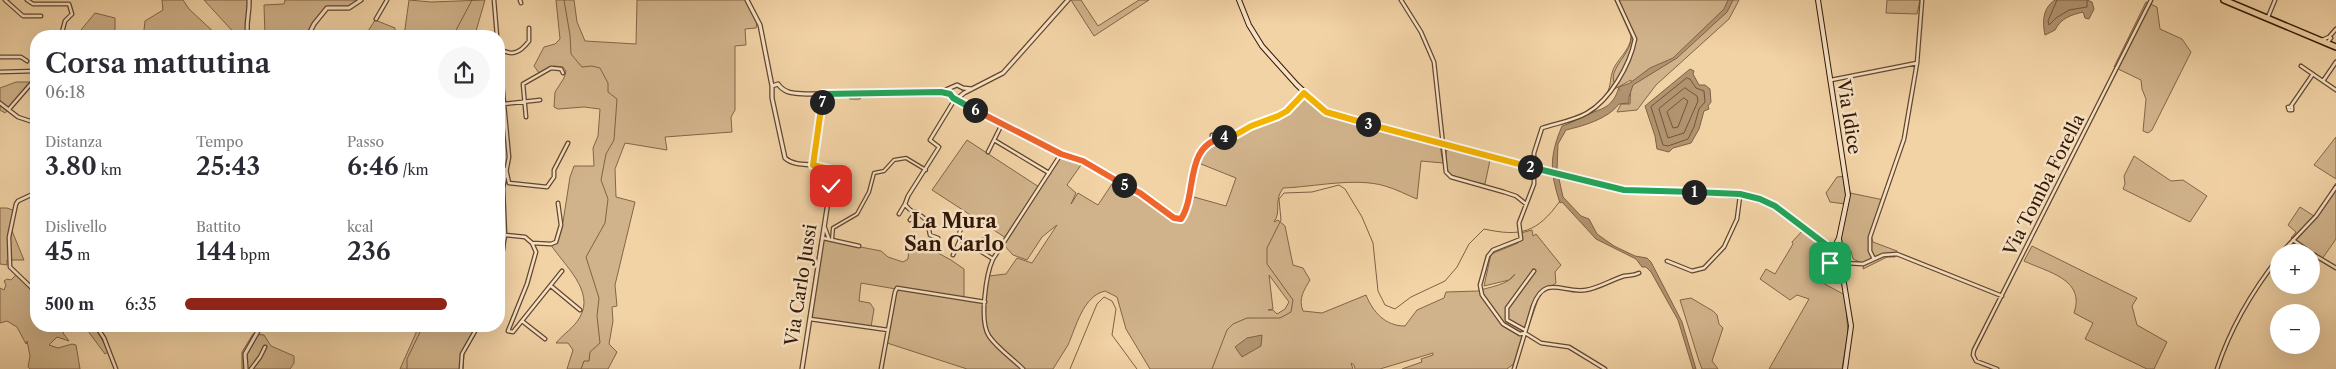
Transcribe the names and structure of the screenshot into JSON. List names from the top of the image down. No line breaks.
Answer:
{"streets":{"main road":["Via Idice"],"street":["Via Tomba Forella","Via Carlo Jussi"]},"districts":["La Mura San Carlo"],"page":{"heading":["Corsa mattutina","06:18"],"pins":["7","6","3","4","2","5","1"],"stats":[["Distanza","3.80 km"],["Tempo","25:43"],["Passo","6:46 /km"],["Dislivello","45 m"],["Battito","144 bpm"],["kcal","236"]],"map_buttons":["+","−"],"list":[{"name":"500 m","note":"6:35"}]}}
